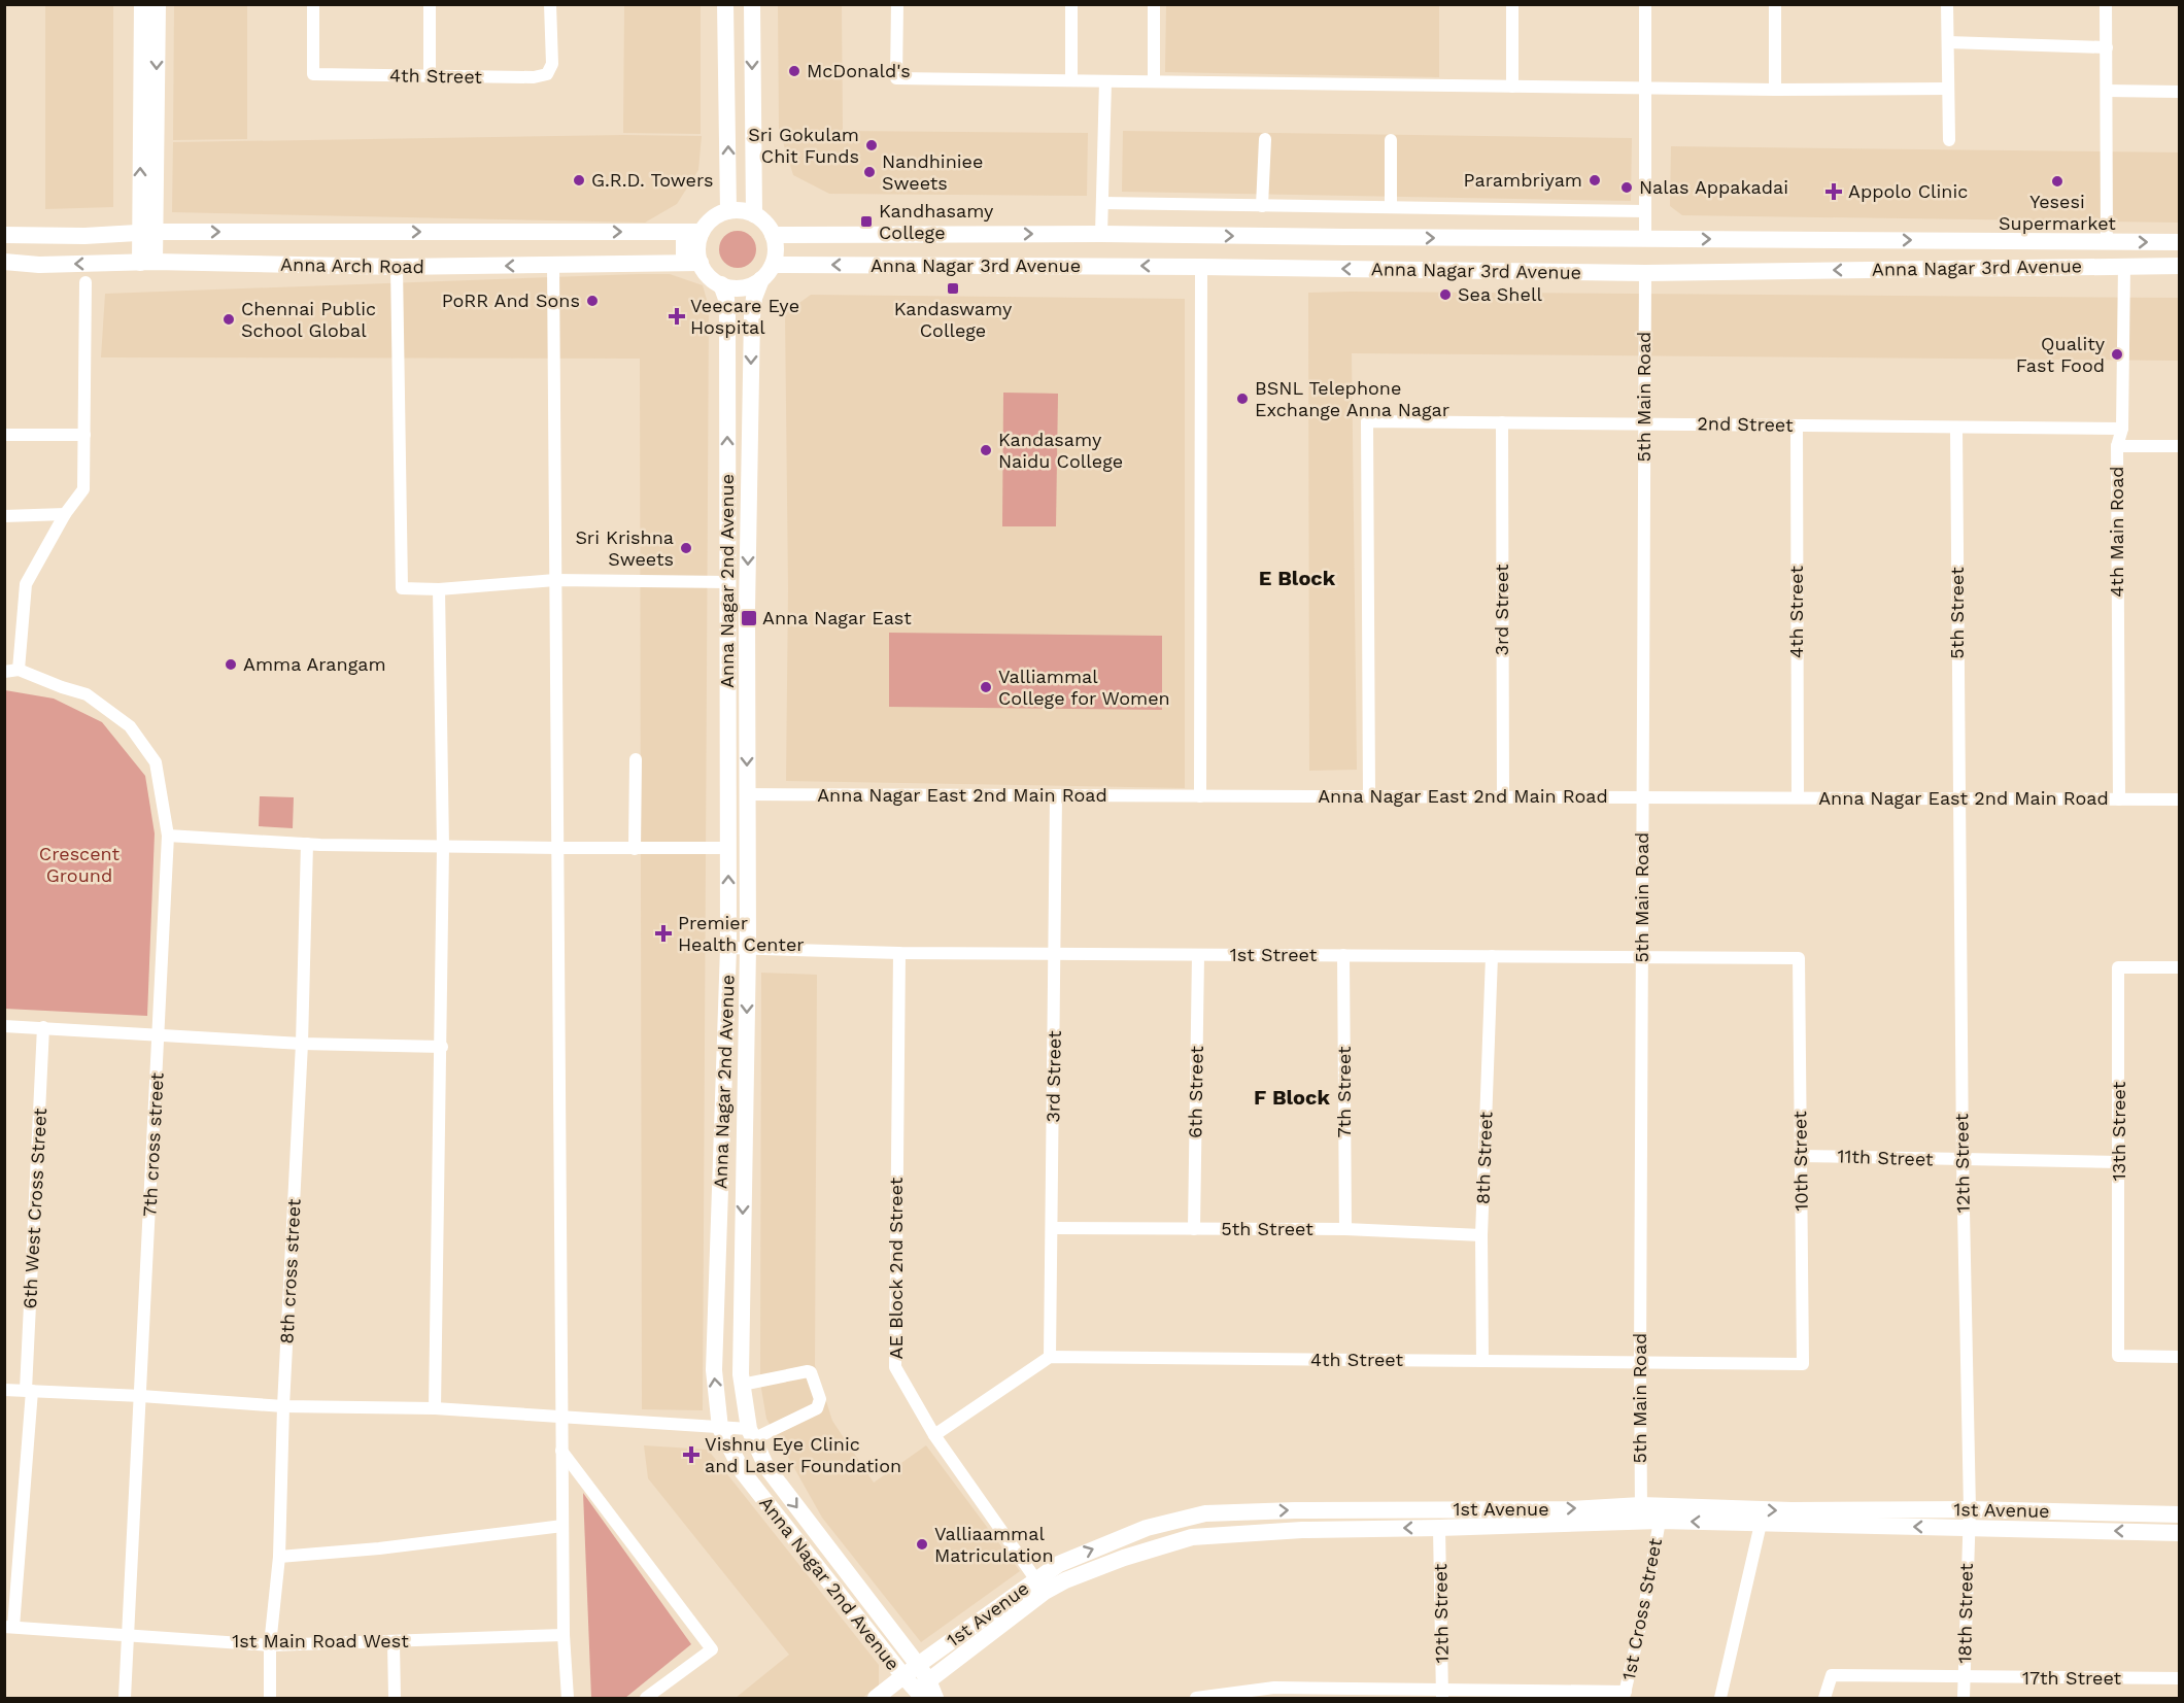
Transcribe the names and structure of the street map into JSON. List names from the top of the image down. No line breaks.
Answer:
{"streets":{"main road":["Anna Arch Road","Anna Nagar 3rd Avenue","Anna Nagar 2nd Avenue","1st Avenue"],"street":["4th Street","5th Main Road","2nd Street","4th Main Road","3rd Street","5th Street","Anna Nagar East 2nd Main Road","1st Street","6th Street","7th Street","13th Street","7th cross street","8th Street","11th Street","10th Street","12th Street","6th West Cross Street","AE Block 2nd Street","8th cross street","1st Cross Street","18th Street","1st Main Road West","17th Street"]},"crossings":[["4th Street","5th Main Road"],["4th Street","2nd Street"],["4th Street","3rd Street"],["4th Street","Anna Nagar East 2nd Main Road"],["4th Street","8th Street"],["4th Street","10th Street"],["Anna Arch Road","Anna Nagar 3rd Avenue"],["Anna Arch Road","Anna Nagar 2nd Avenue"],["Anna Nagar 3rd Avenue","5th Main Road"],["Anna Nagar 3rd Avenue","4th Main Road"],["Anna Nagar 3rd Avenue","Anna Nagar 2nd Avenue"],["5th Main Road","2nd Street"],["5th Main Road","Anna Nagar East 2nd Main Road"],["5th Main Road","1st Street"],["5th Main Road","1st Avenue"],["2nd Street","4th Main Road"],["2nd Street","3rd Street"],["2nd Street","5th Street"],["2nd Street","Anna Nagar East 2nd Main Road"],["4th Main Road","Anna Nagar East 2nd Main Road"],["Anna Nagar 2nd Avenue","Anna Nagar East 2nd Main Road"],["Anna Nagar 2nd Avenue","1st Street"],["Anna Nagar 2nd Avenue","1st Avenue"],["3rd Street","5th Street"],["3rd Street","Anna Nagar East 2nd Main Road"],["3rd Street","1st Street"],["5th Street","Anna Nagar East 2nd Main Road"],["5th Street","6th Street"],["5th Street","7th Street"],["5th Street","8th Street"],["5th Street","12th Street"],["Anna Nagar East 2nd Main Road","12th Street"],["1st Street","6th Street"],["1st Street","7th Street"],["1st Street","8th Street"],["1st Street","10th Street"],["1st Street","AE Block 2nd Street"],["13th Street","11th Street"],["7th cross street","1st Main Road West"],["11th Street","10th Street"],["11th Street","12th Street"],["12th Street","1st Avenue"],["12th Street","18th Street"],["6th West Cross Street","1st Main Road West"],["AE Block 2nd Street","1st Avenue"],["8th cross street","1st Main Road West"],["1st Avenue","1st Cross Street"],["1st Avenue","18th Street"],["18th Street","17th Street"]],"districts":["E Block","F Block"],"parks":["Crescent Ground"],"places":{"other":["McDonald's","Sri Gokulam Chit Funds","Nandhiniee Sweets","G.R.D. Towers","Parambriyam","Yesesi Supermarket","Nalas Appakadai","Sea Shell","PoRR And Sons","Chennai Public School Global","Quality Fast Food","BSNL Telephone Exchange Anna Nagar","Kandasamy Naidu College","Sri Krishna Sweets","Amma Arangam","Valliammal College for Women","Valliaammal Matriculation"],"health":["Appolo Clinic","Veecare Eye Hospital","Premier Health Center","Vishnu Eye Clinic and Laser Foundation"],"transit":["Kandhasamy College","Kandaswamy College","Anna Nagar East"]}}
